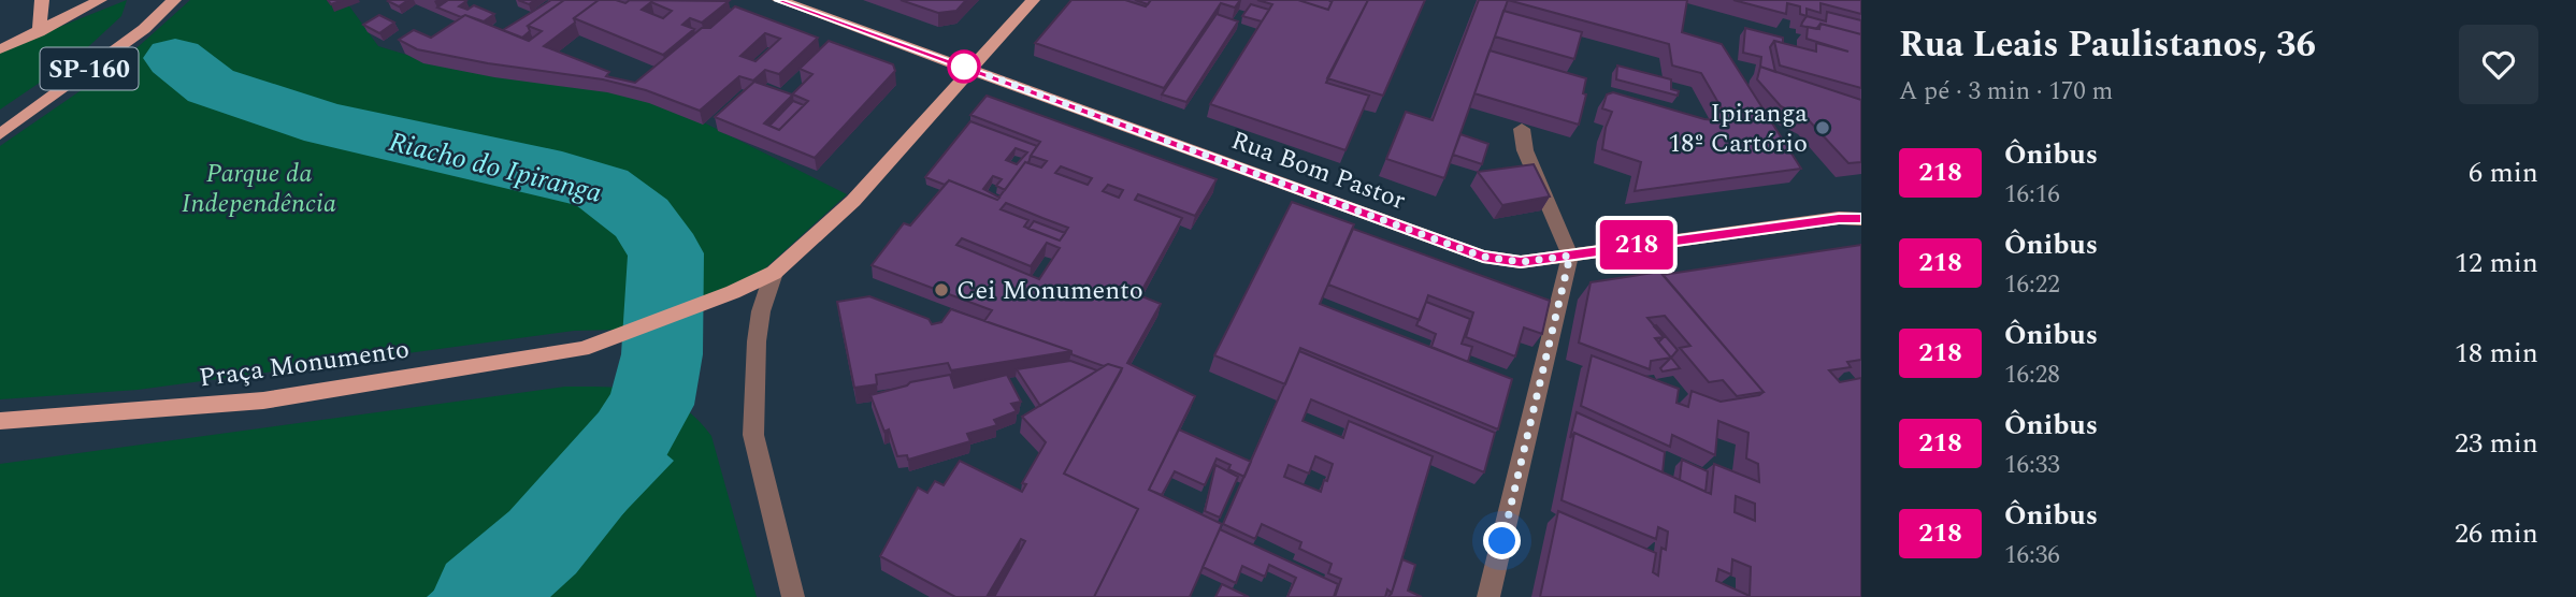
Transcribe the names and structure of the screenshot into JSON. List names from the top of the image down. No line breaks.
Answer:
{"streets":{"main road":["SP-160","Rua Bom Pastor","Praça Monumento"]},"crossings":[["Rua Bom Pastor","Praça Monumento"]],"water":["Riacho do Ipiranga"],"parks":["Parque da Independência"],"places":["Ipiranga 18º Cartório","Cei Monumento"],"lines":["bus line 218"],"page":{"on_map":"218","heading":["Rua Leais Paulistanos, 36","A pé · 3 min · 170 m"],"list":[{"mark":"218","name":"Ônibus","note":"16:16","value":"6 min"},{"mark":"218","name":"Ônibus","note":"16:22","value":"12 min"},{"mark":"218","name":"Ônibus","note":"16:28","value":"18 min"},{"mark":"218","name":"Ônibus","note":"16:33","value":"23 min"},{"mark":"218","name":"Ônibus","note":"16:36","value":"26 min"}]}}
